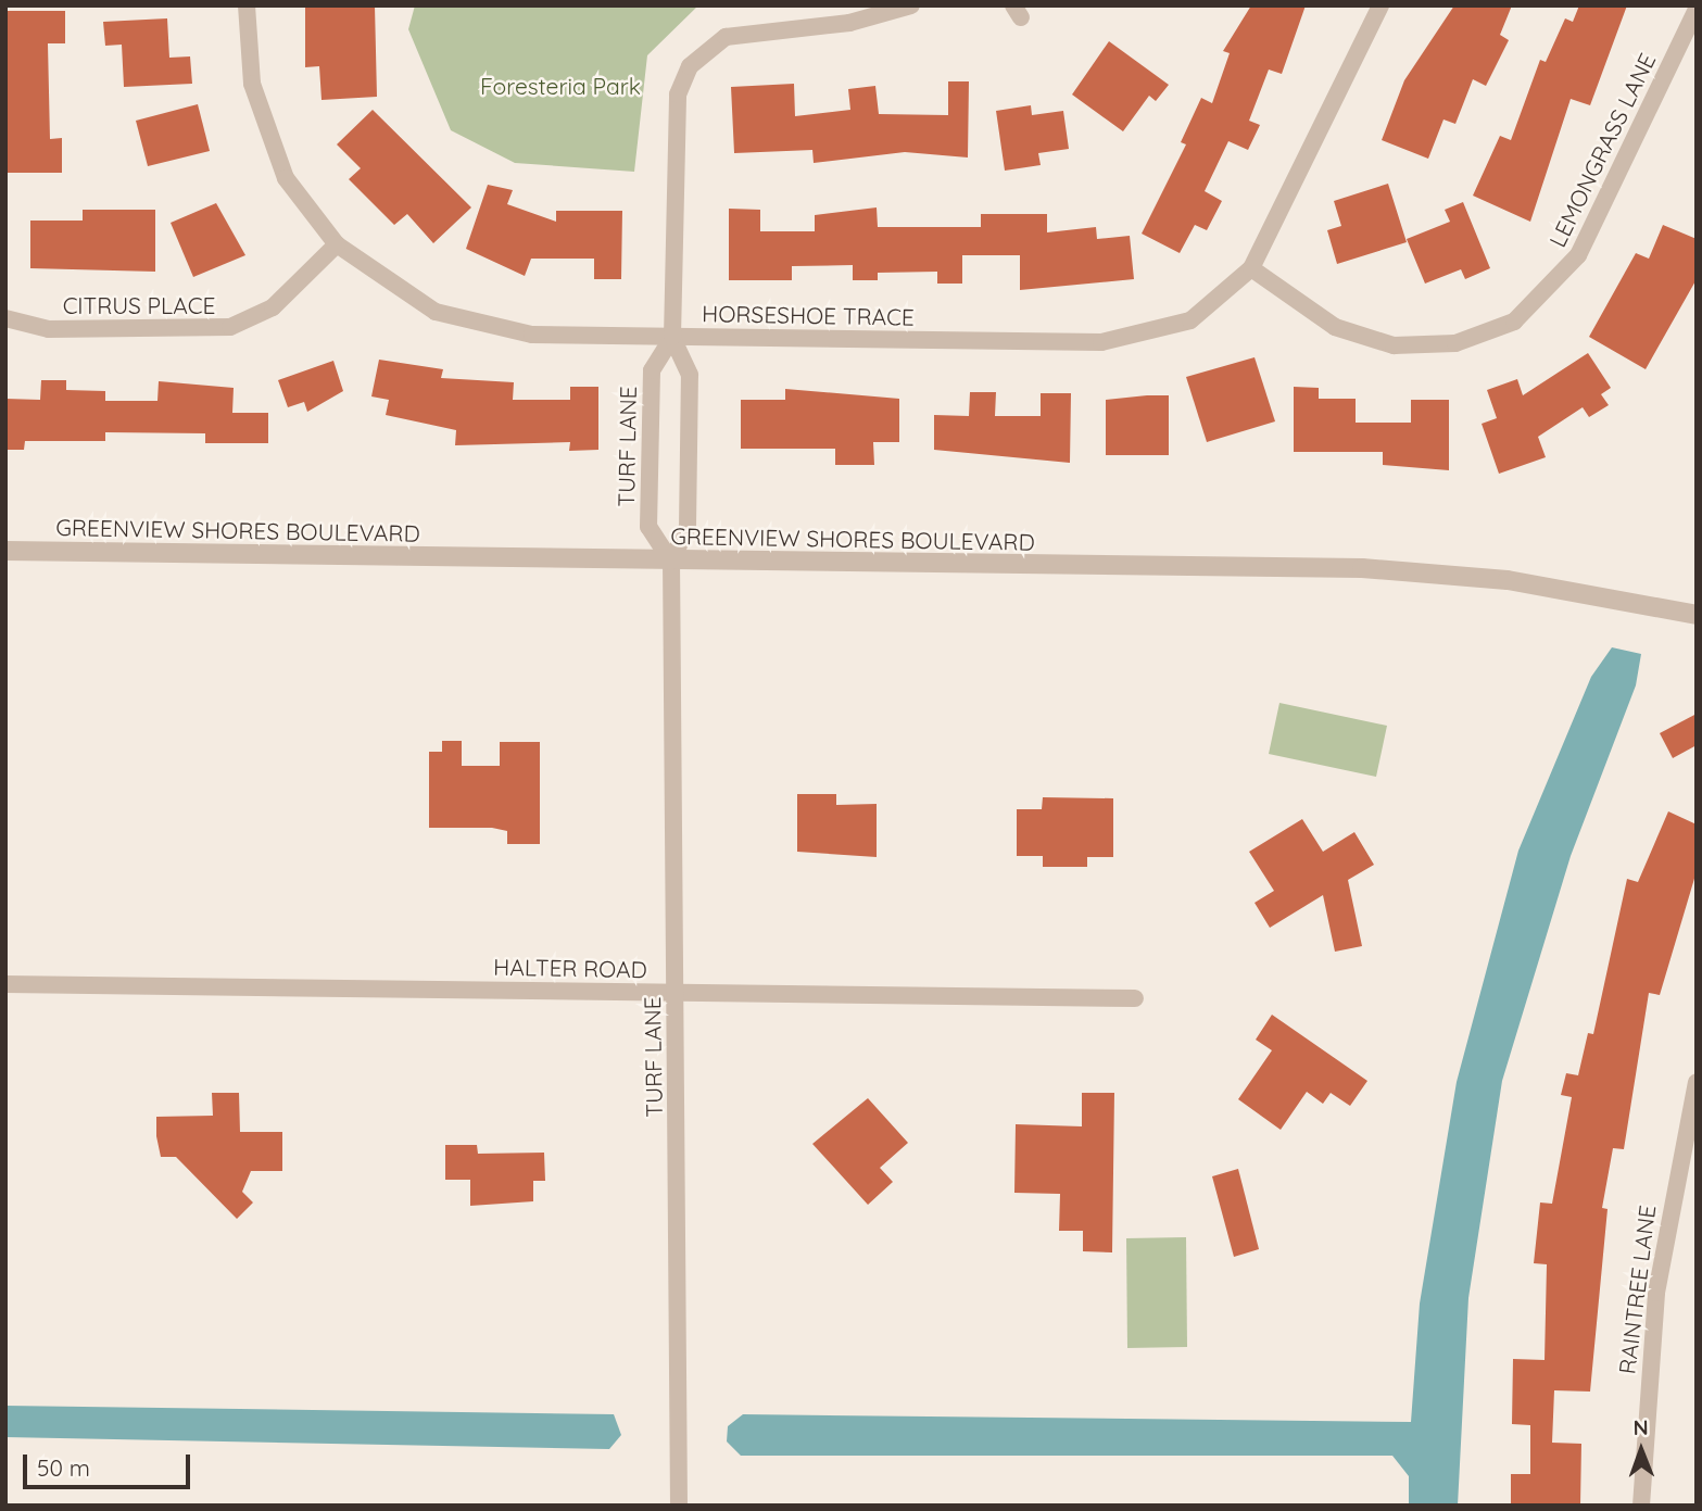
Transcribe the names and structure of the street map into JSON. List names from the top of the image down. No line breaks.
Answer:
{"streets":{"street":["LEMONGRASS LANE","CITRUS PLACE","HORSESHOE TRACE","TURF LANE","GREENVIEW SHORES BOULEVARD","HALTER ROAD","RAINTREE LANE"]},"crossings":[["LEMONGRASS LANE","HORSESHOE TRACE"],["CITRUS PLACE","HORSESHOE TRACE"],["HORSESHOE TRACE","TURF LANE"],["TURF LANE","GREENVIEW SHORES BOULEVARD"],["TURF LANE","HALTER ROAD"]],"parks":["Foresteria Park"],"scale_bar":"50 m","north":"top"}
